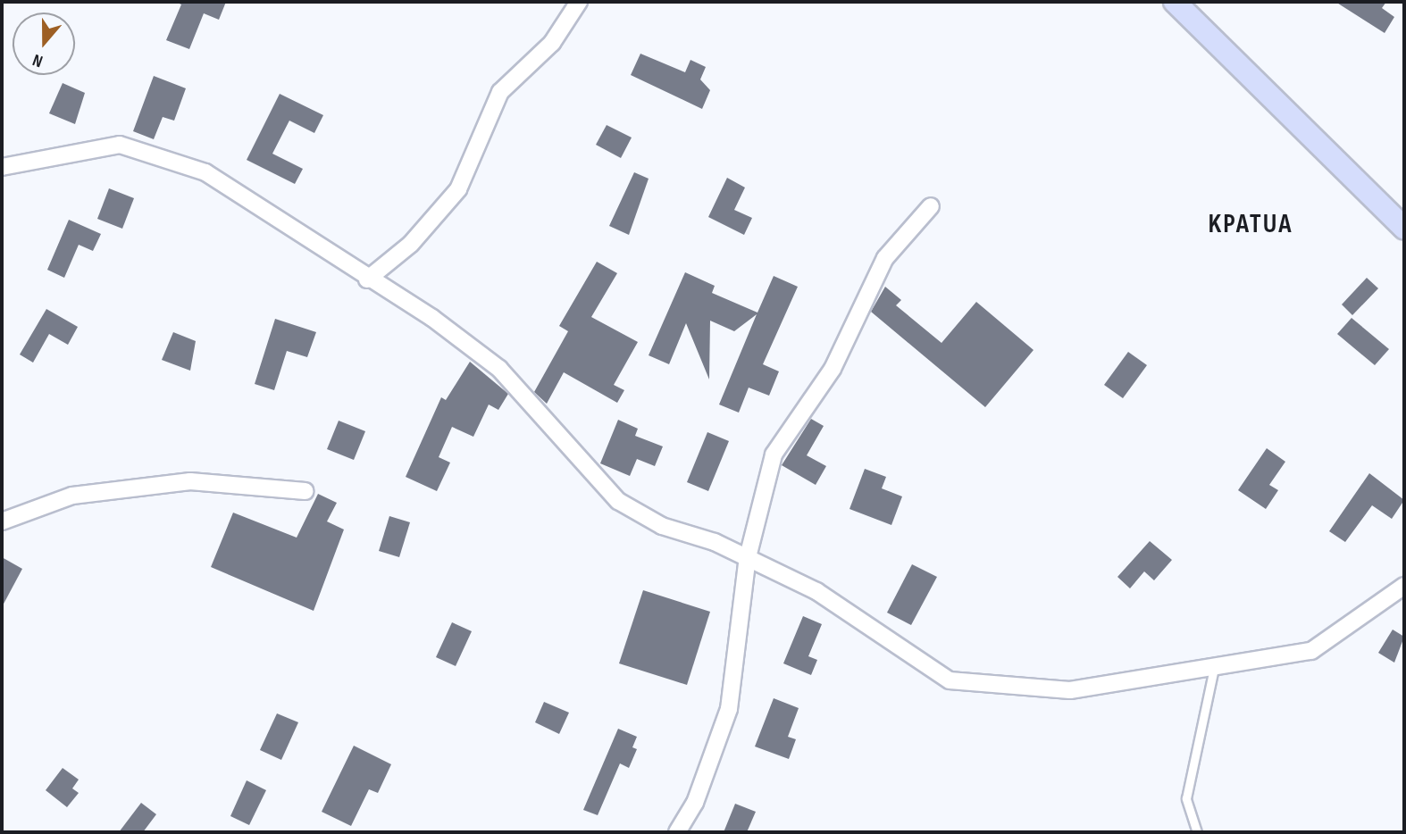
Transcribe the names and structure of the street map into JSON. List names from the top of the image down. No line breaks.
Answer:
{"districts":["KPATUA"],"north":"bottom"}
